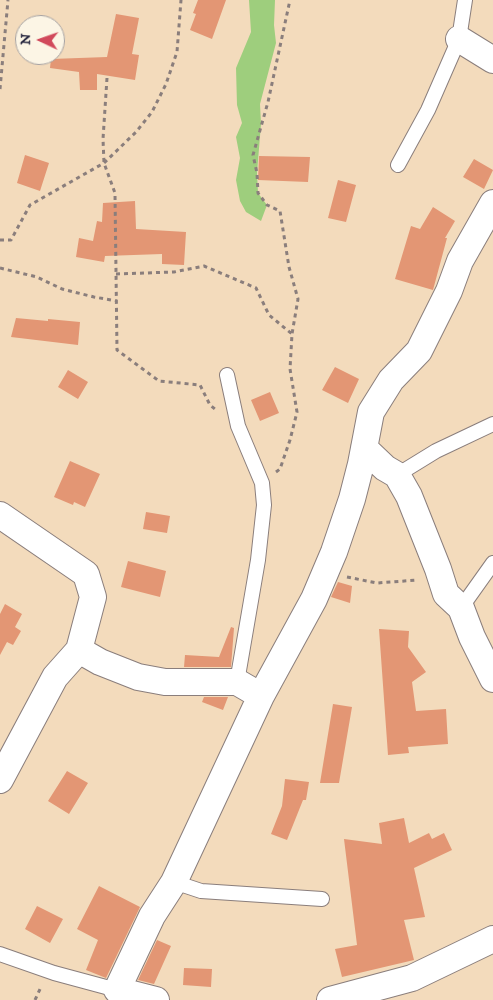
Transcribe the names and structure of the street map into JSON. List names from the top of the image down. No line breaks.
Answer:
{"north":"left"}
